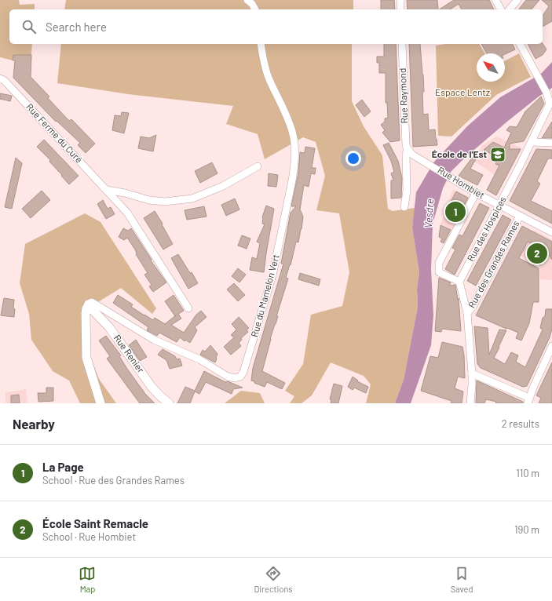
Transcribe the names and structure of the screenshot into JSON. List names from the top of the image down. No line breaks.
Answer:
{"streets":{"street":["Rue Raymond","Rue Ferme du Curé","Rue Hombiet","Rue des Hospices","Rue des Grandes Rames","Rue du Mamelon Vert","Rue Renier"]},"crossings":[["Rue Raymond","Rue Hombiet"],["Rue Hombiet","Rue des Hospices"],["Rue Hombiet","Rue des Grandes Rames"],["Rue du Mamelon Vert","Rue Renier"]],"water":["Vesdre"],"parks":["Espace Lentz"],"places":{"school or university":["École de l'Est"]},"north":"top left","page":{"search":"Search here","pins":["1","2"],"heading":["Nearby","2 results"],"list":[{"mark":"1","name":"La Page","note":"School · Rue des Grandes Rames","value":"110 m"},{"mark":"2","name":"École Saint Remacle","note":"School · Rue Hombiet","value":"190 m"}],"nav":["Map","Directions","Saved"]}}
